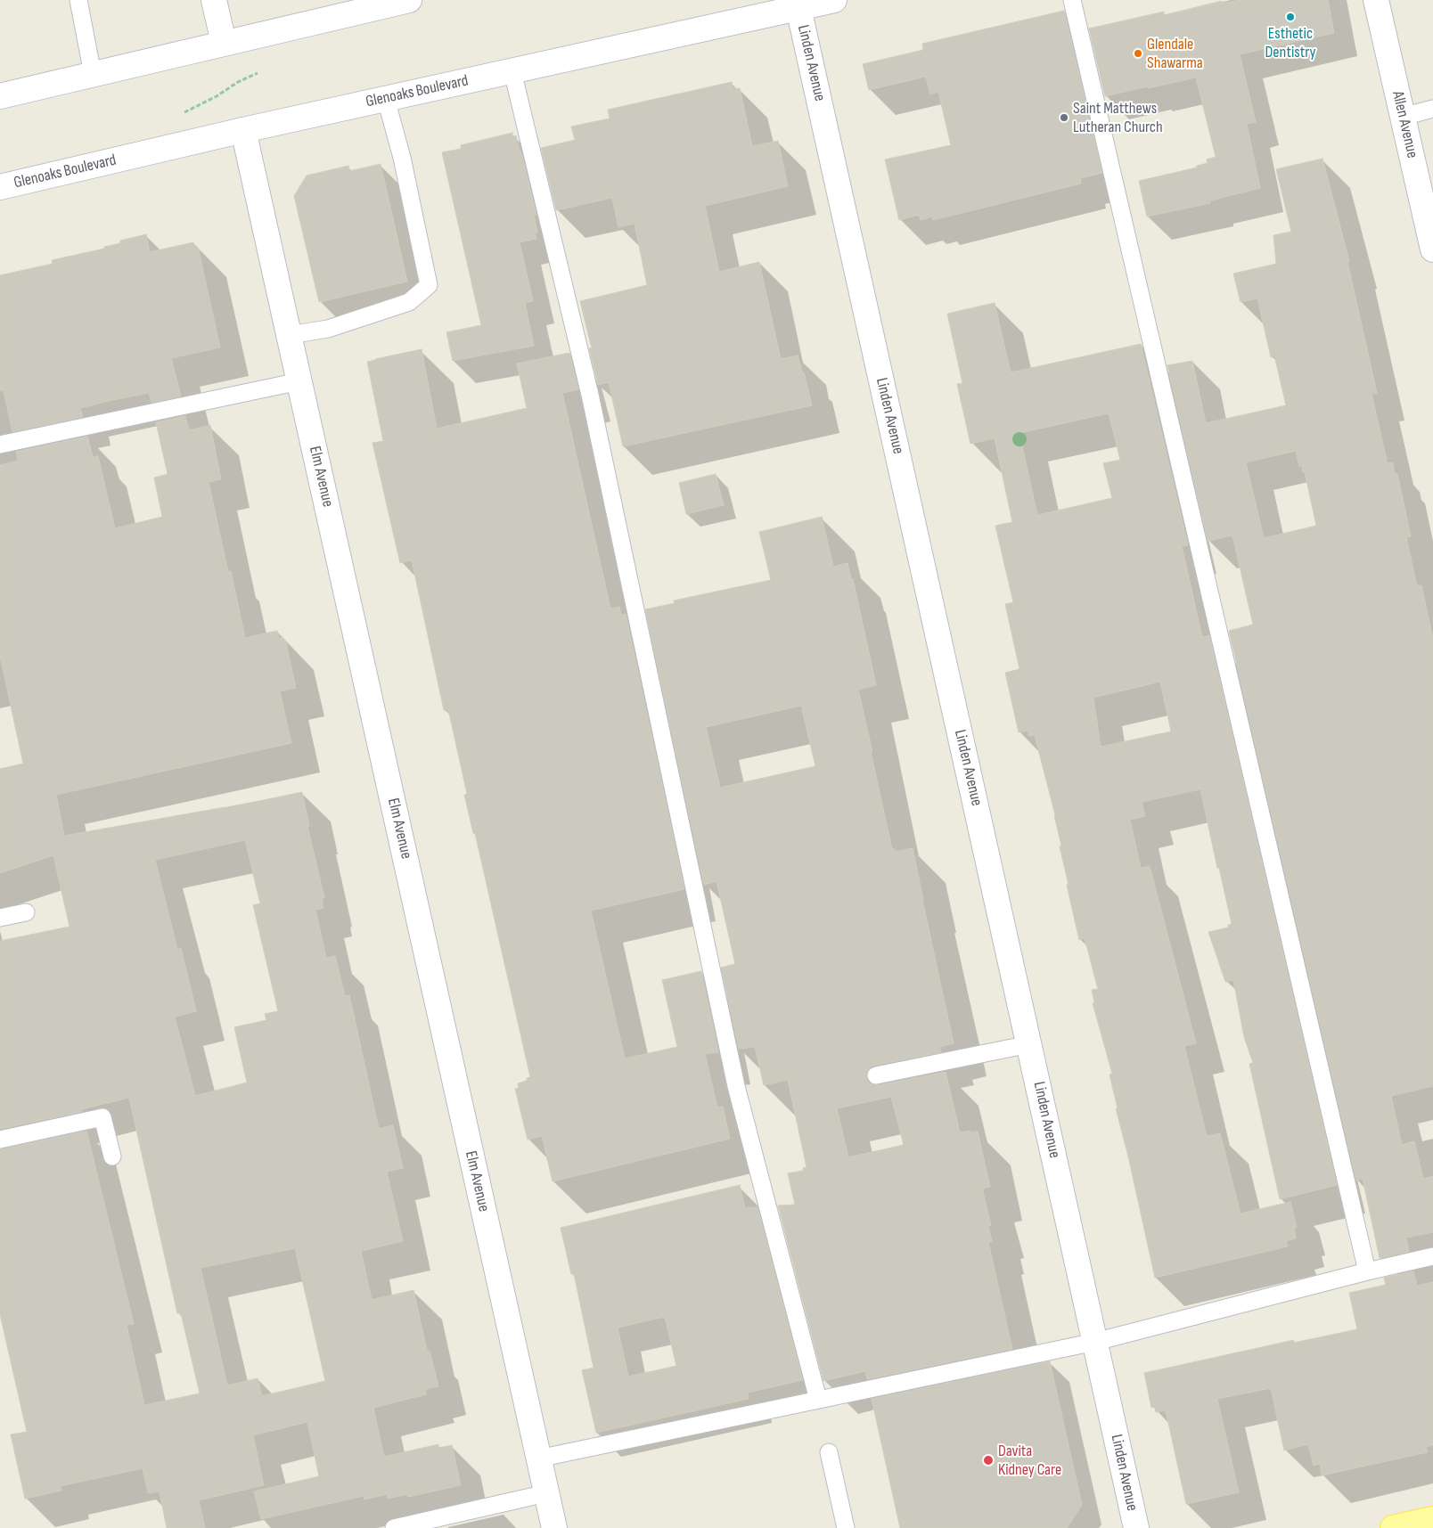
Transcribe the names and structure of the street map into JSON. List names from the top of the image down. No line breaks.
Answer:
{"streets":{"street":["Linden Avenue","Glenoaks Boulevard","Allen Avenue","Elm Avenue"]},"crossings":[["Linden Avenue","Glenoaks Boulevard"],["Glenoaks Boulevard","Elm Avenue"]],"places":["Esthetic Dentistry","Glendale Shawarma","Saint Matthews Lutheran Church","Davita Kidney Care"]}
